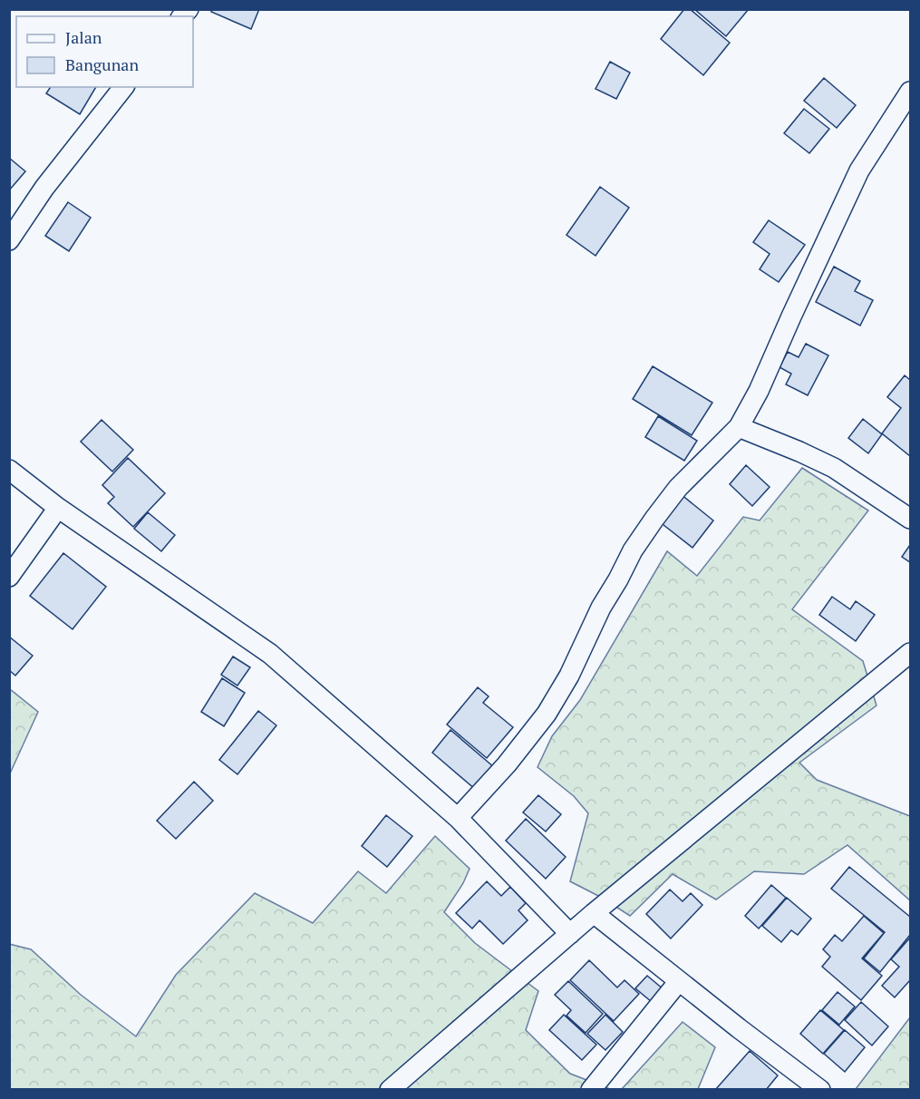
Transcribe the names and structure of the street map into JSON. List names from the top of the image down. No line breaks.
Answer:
{"legend":["Jalan","Bangunan"]}
